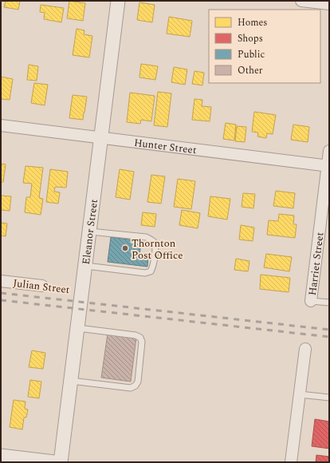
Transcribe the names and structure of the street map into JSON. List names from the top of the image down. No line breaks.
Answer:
{"streets":{"street":["Hunter Street","Eleanor Street","Harriet Street","Julian Street"]},"crossings":[["Hunter Street","Eleanor Street"],["Hunter Street","Harriet Street"],["Eleanor Street","Julian Street"]],"places":["Thornton Post Office"],"legend":["Homes","Shops","Public","Other"]}
